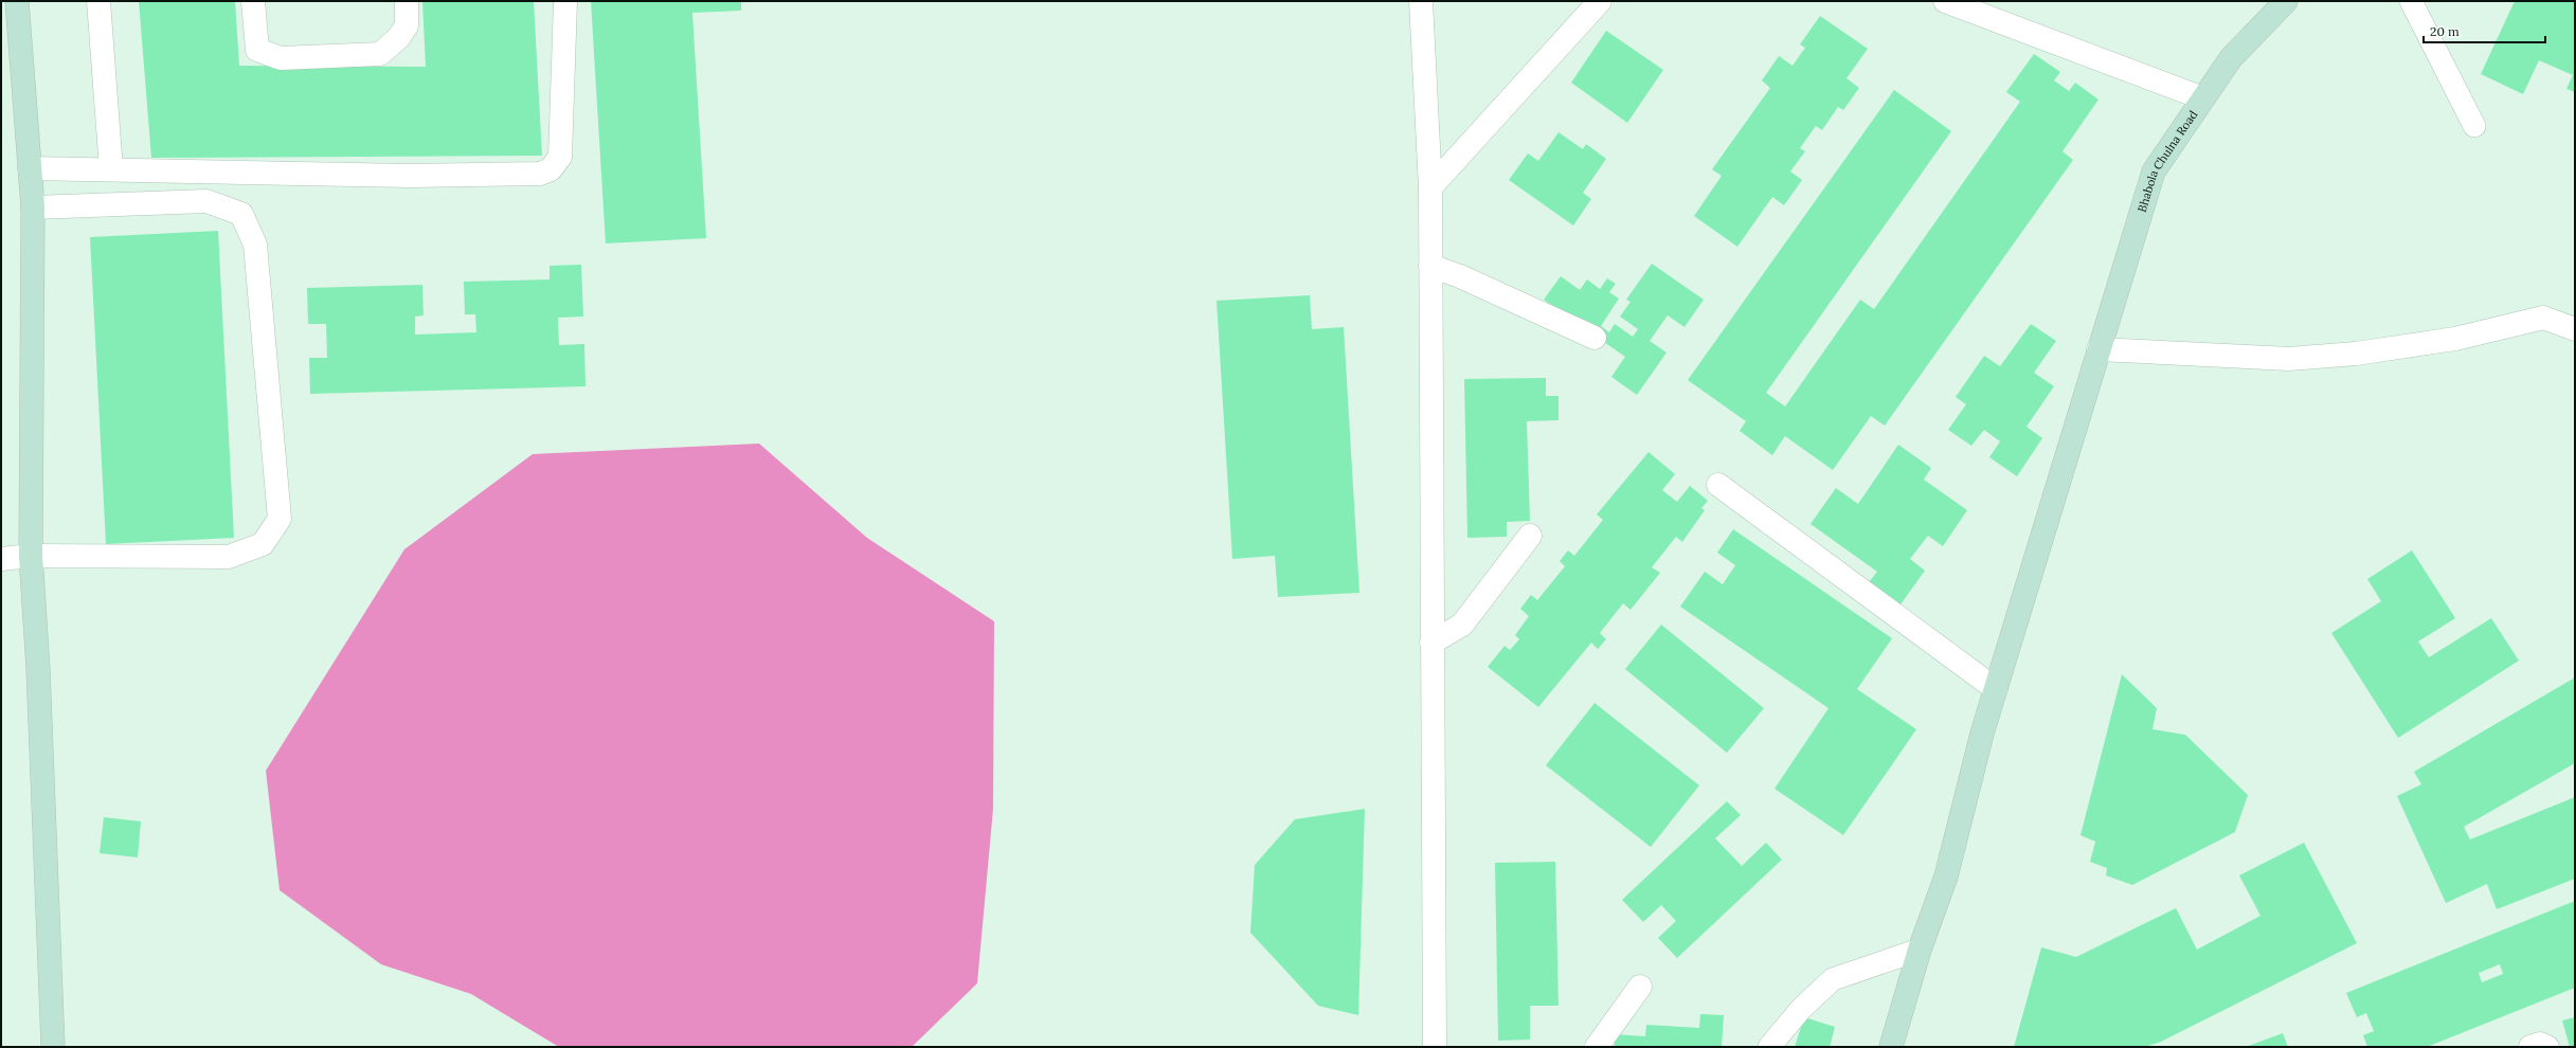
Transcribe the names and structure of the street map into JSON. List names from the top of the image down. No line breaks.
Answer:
{"streets":{"street":["Bhabola Chulna Road"]},"scale_bar":"20 m"}
